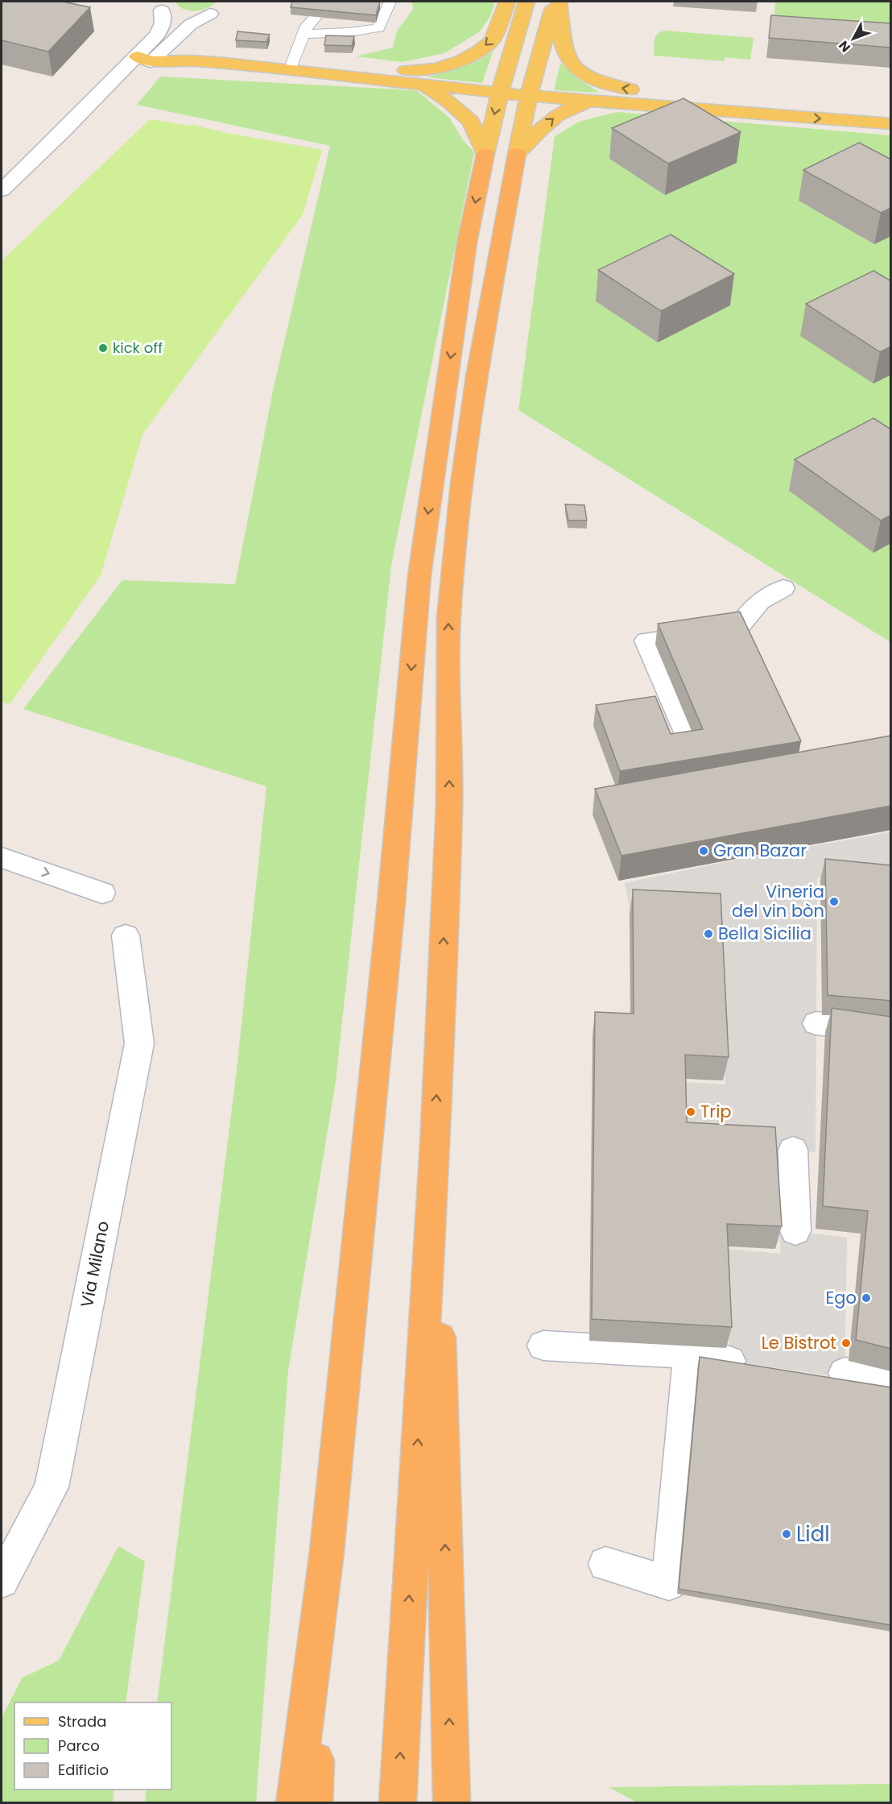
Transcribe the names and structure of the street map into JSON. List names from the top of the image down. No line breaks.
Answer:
{"streets":{"street":["Via Milano"]},"places":["kick off","Gran Bazar","Vineria del vin bòn","Bella Sicilia","Trip","Ego","Le Bistrot","Lidl"],"legend":["Strada","Parco","Edificio"],"north":"bottom left"}
